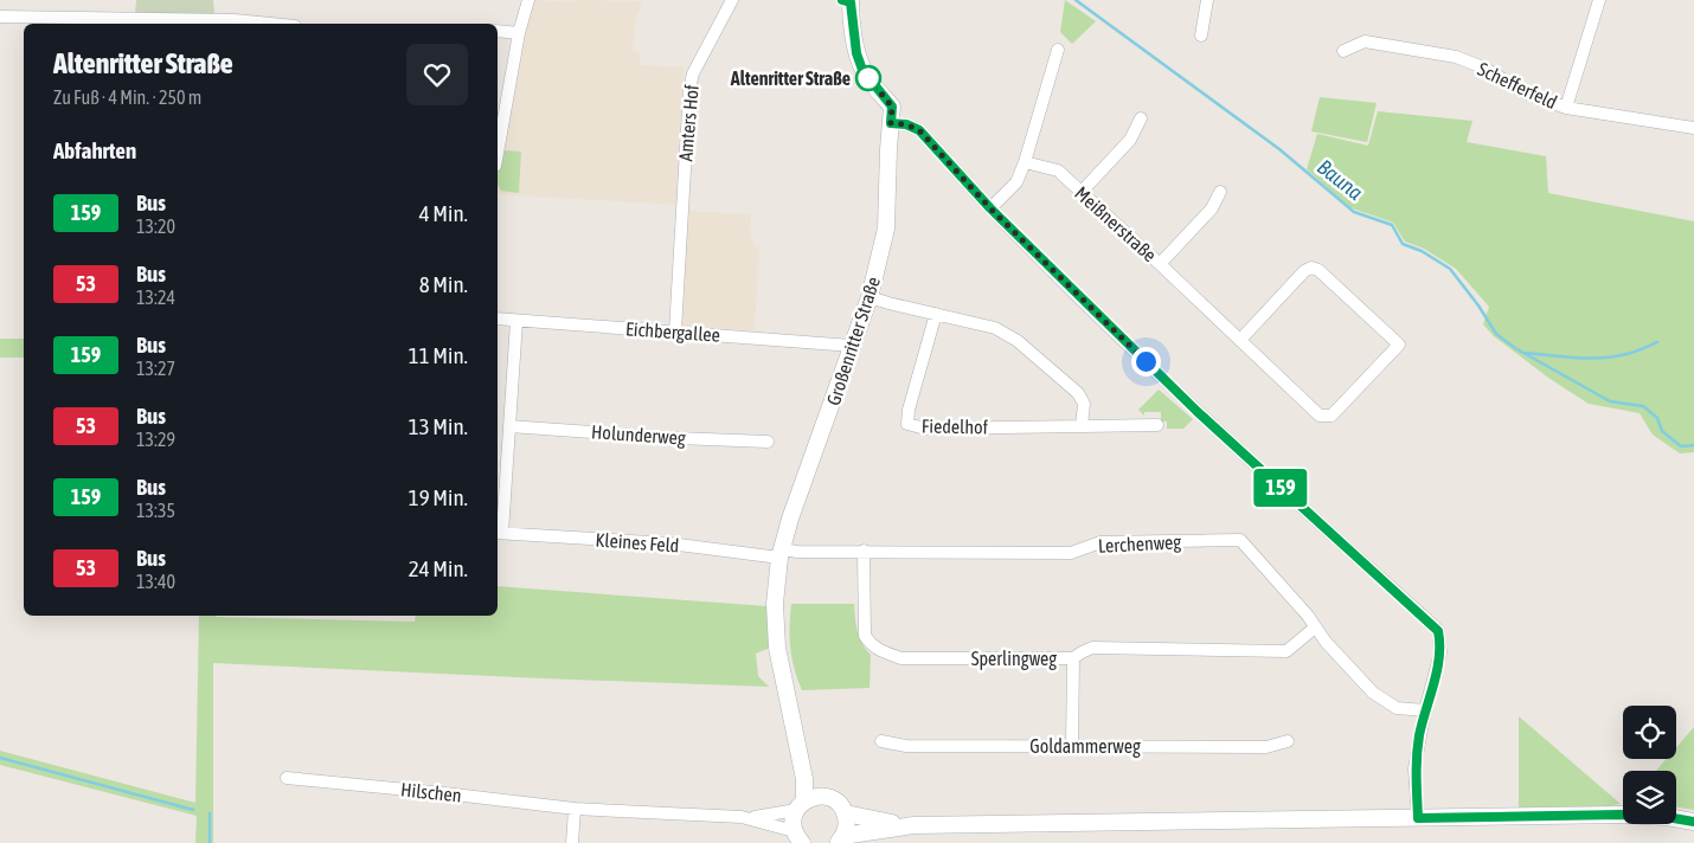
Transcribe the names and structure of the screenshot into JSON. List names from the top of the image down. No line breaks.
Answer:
{"streets":{"street":["Schefferfeld","Amters Hof","Meißnerstraße","Eichbergallee","Großenritter Straße","Fiedelhof","Holunderweg","Kleines Feld","Lerchenweg","Sperlingweg","Goldammerweg","Hilschen"]},"crossings":[["Amters Hof","Eichbergallee"],["Eichbergallee","Großenritter Straße"],["Großenritter Straße","Kleines Feld"],["Großenritter Straße","Lerchenweg"],["Großenritter Straße","Hilschen"],["Kleines Feld","Lerchenweg"],["Lerchenweg","Sperlingweg"]],"water":["Bauna"],"places":["Altenritter Straße"],"lines":["bus line 159"],"page":{"on_map":"159","heading":[["Altenritter Straße","Zu Fuß · 4 Min. · 250 m"],"Abfahrten"],"list":[{"mark":"159","name":"Bus","note":"13:20","value":"4 Min."},{"mark":"53","name":"Bus","note":"13:24","value":"8 Min."},{"mark":"159","name":"Bus","note":"13:27","value":"11 Min."},{"mark":"53","name":"Bus","note":"13:29","value":"13 Min."},{"mark":"159","name":"Bus","note":"13:35","value":"19 Min."},{"mark":"53","name":"Bus","note":"13:40","value":"24 Min."}]}}
